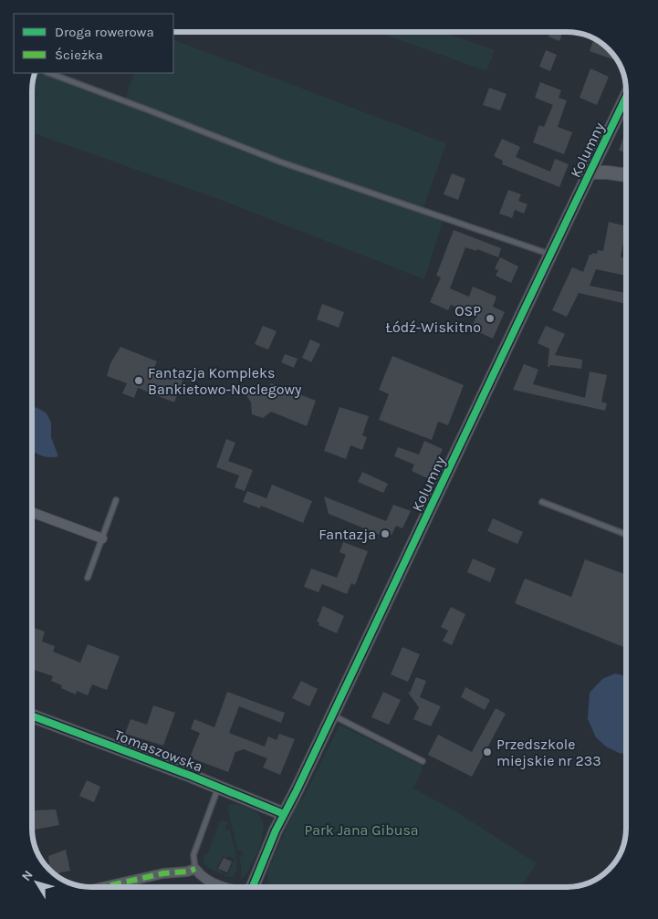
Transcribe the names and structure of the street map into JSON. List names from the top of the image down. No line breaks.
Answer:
{"streets":{"street":["Kolumny","Tomaszowska"]},"crossings":[["Kolumny","Tomaszowska"]],"parks":["Park Jana Gibusa"],"places":["OSP Łódź-Wiskitno","Fantazja Kompleks Bankietowo-Noclegowy","Fantazja","Przedszkole miejskie nr 233"],"legend":["Droga rowerowa","Ścieżka"],"north":"top left"}
